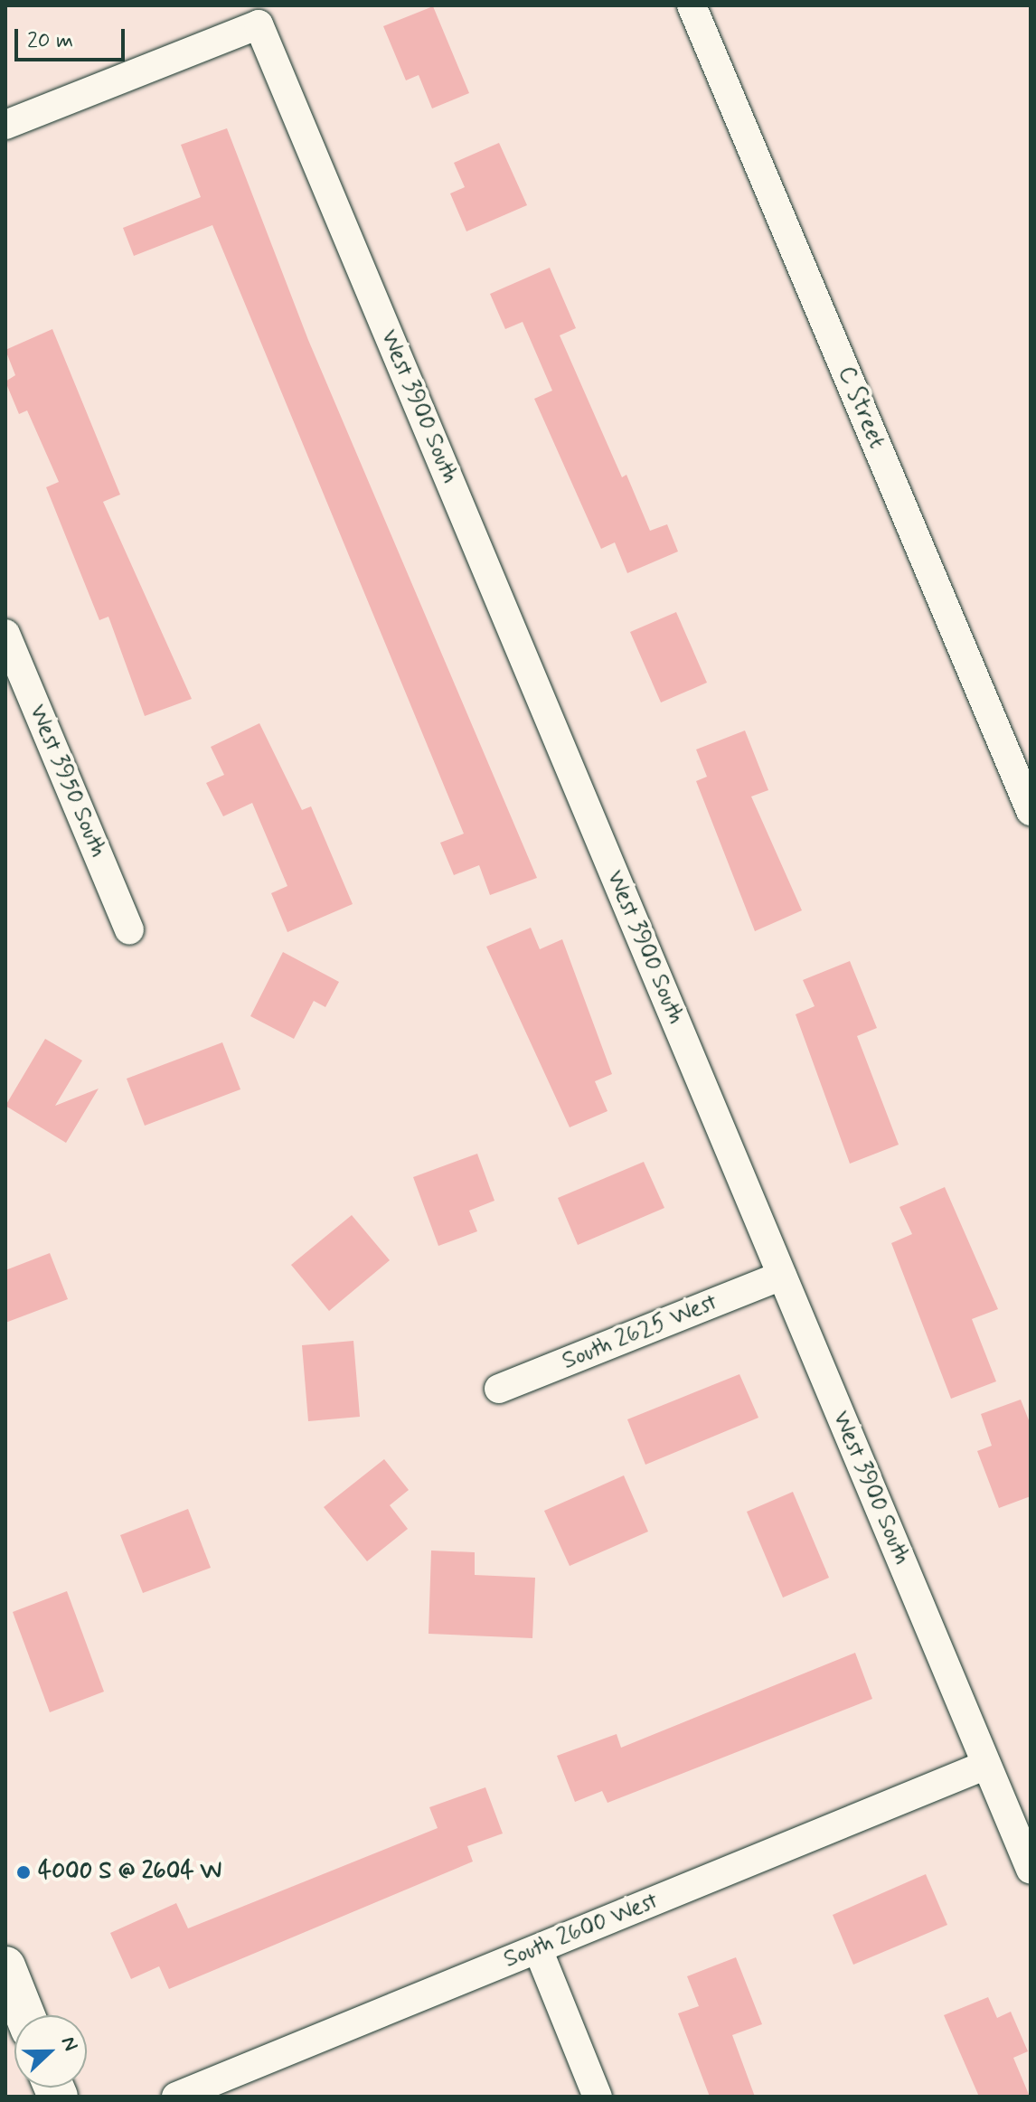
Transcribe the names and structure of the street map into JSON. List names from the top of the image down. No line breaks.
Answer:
{"streets":{"street":["West 3900 South","C Street","West 3950 South","South 2625 West","South 2600 West"]},"crossings":[["West 3900 South","South 2625 West"],["West 3900 South","South 2600 West"]],"places":["4000 S @ 2604 W"],"scale_bar":"20 m","north":"right"}
